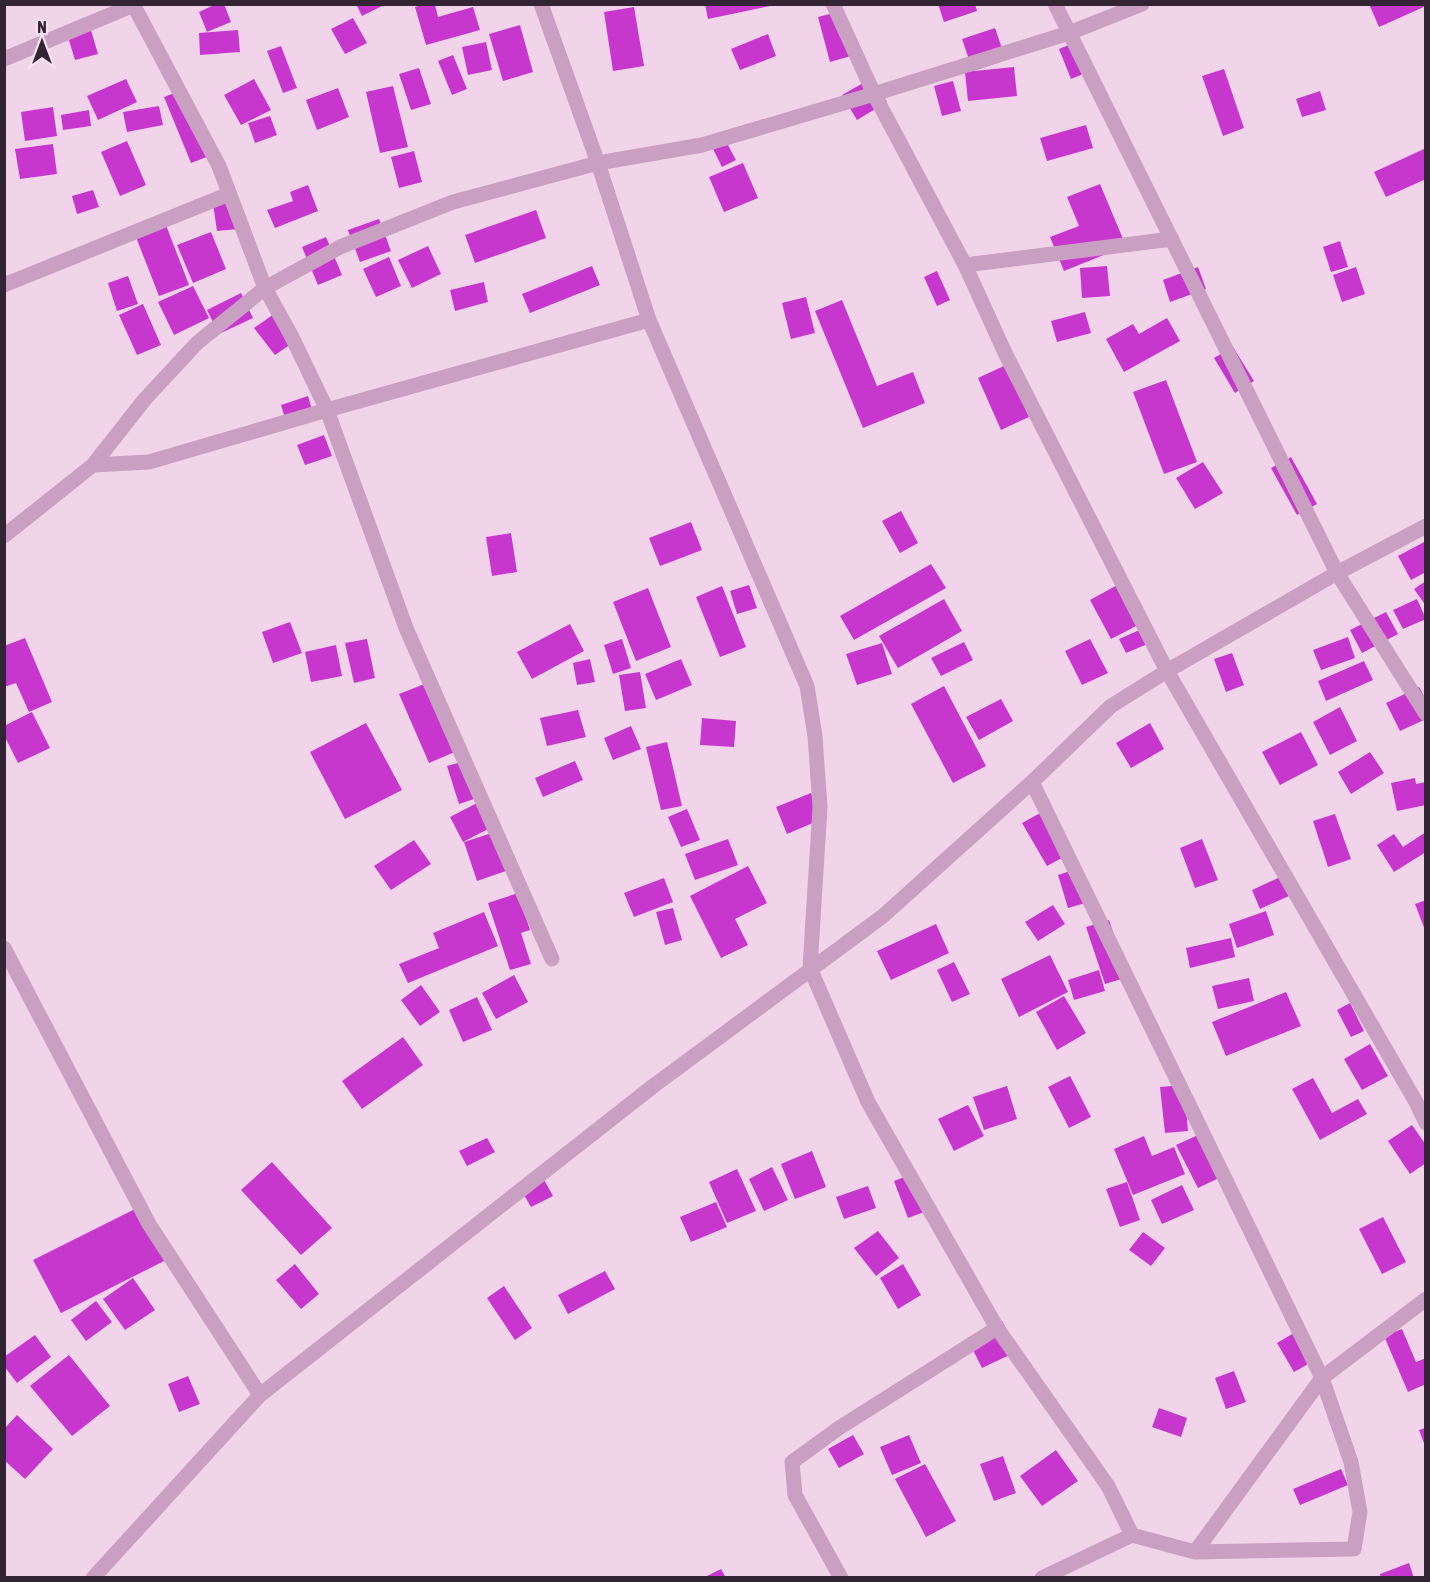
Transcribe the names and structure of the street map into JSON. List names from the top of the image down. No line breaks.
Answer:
{"north":"top"}
